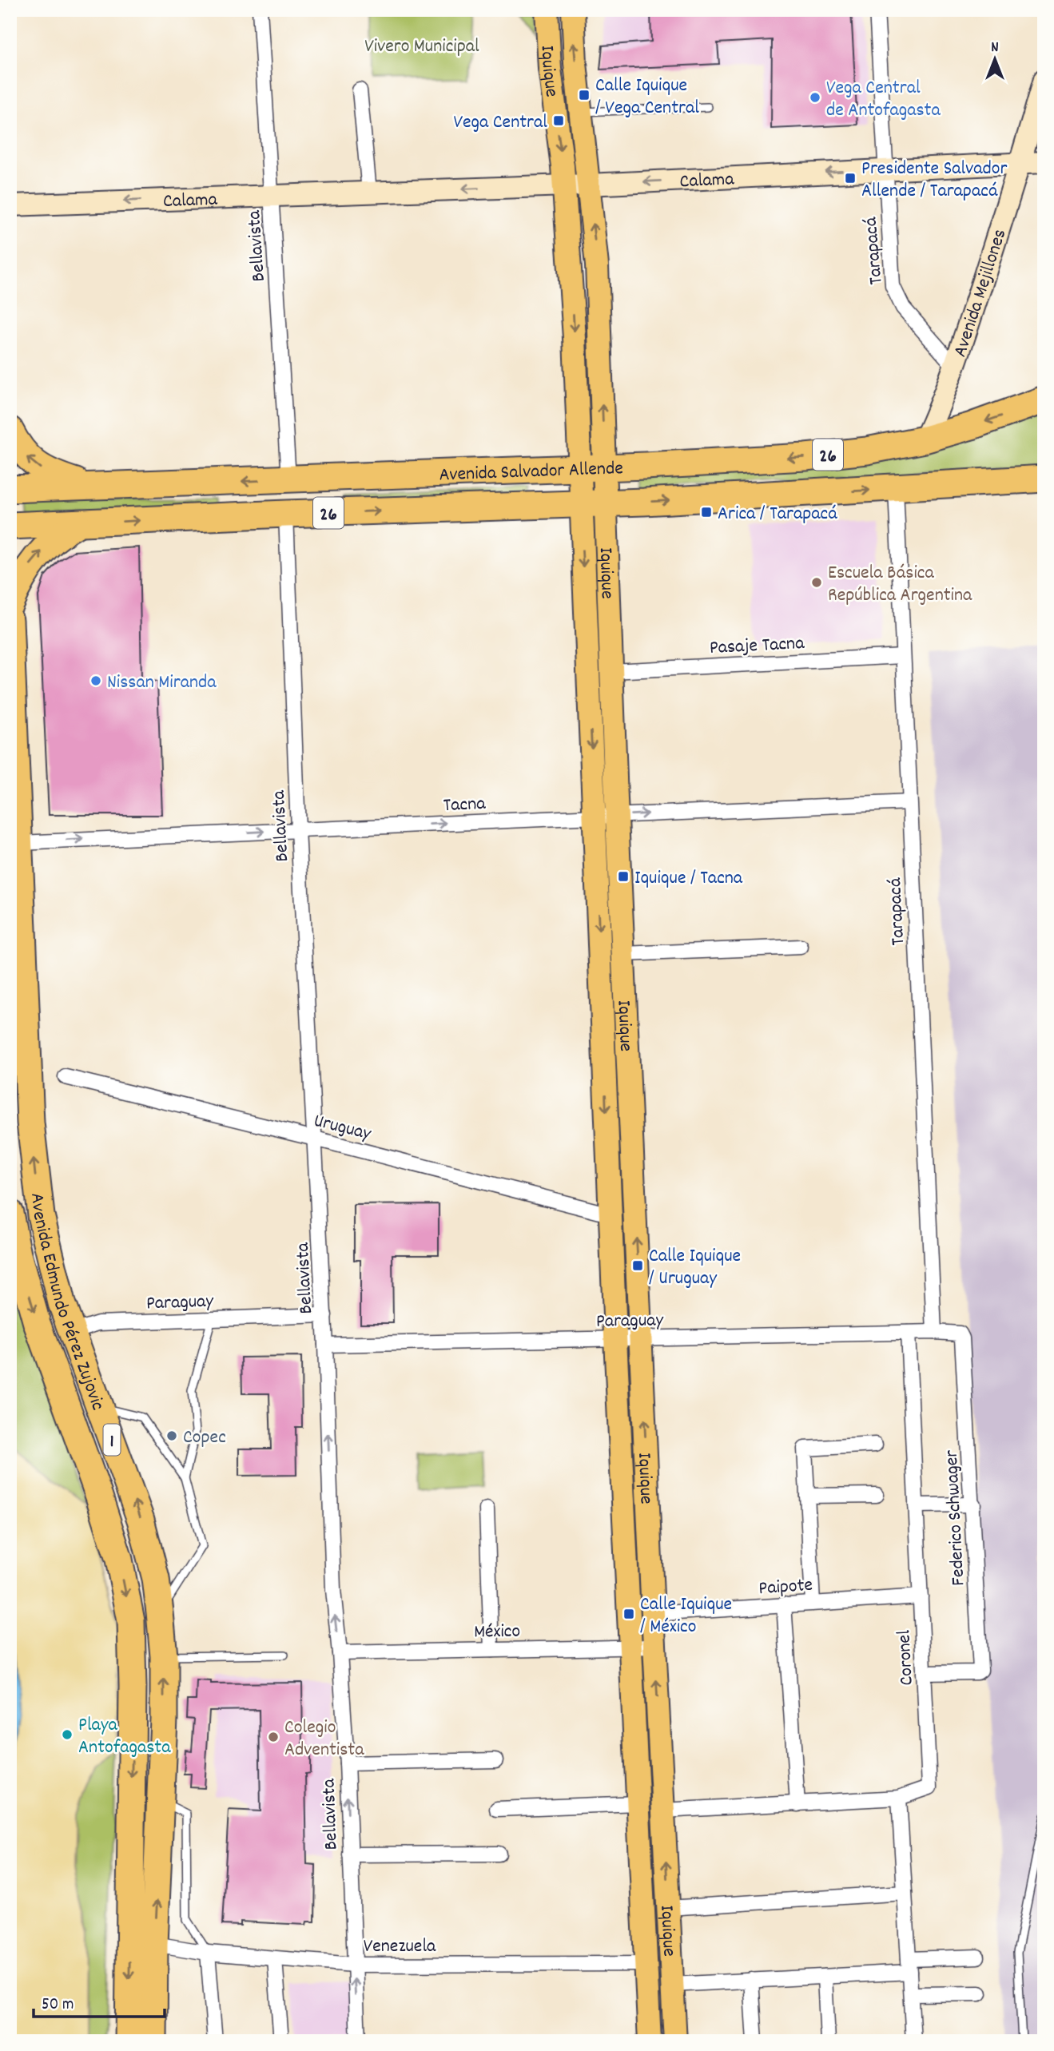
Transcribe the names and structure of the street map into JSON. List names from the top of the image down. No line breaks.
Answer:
{"streets":{"highway":["26","Avenida Salvador Allende","Avenida Edmundo Pérez Zujovic","1"],"main road":["Iquique"],"street":["Calama","Bellavista","Tarapacá","Avenida Mejillones","Pasaje Tacna","Tacna","Uruguay","Paraguay","Federico Schwager","Paipote","México","Coronel","Venezuela"]},"crossings":[["Iquique","Calama"],["Iquique","Avenida Salvador Allende"],["Iquique","Pasaje Tacna"],["Iquique","Tacna"],["Iquique","Uruguay"],["Iquique","Paraguay"],["Iquique","Paipote"],["Iquique","México"],["Iquique","Venezuela"],["Calama","Bellavista"],["Calama","Tarapacá"],["Calama","Avenida Mejillones"],["Bellavista","Avenida Salvador Allende"],["Bellavista","Tacna"],["Bellavista","Uruguay"],["Bellavista","Paraguay"],["Bellavista","México"],["Bellavista","Venezuela"],["Tarapacá","Avenida Mejillones"],["Tarapacá","Avenida Salvador Allende"],["Tarapacá","Pasaje Tacna"],["Tarapacá","Tacna"],["Tarapacá","Paraguay"],["Tarapacá","Federico Schwager"],["Avenida Mejillones","Avenida Salvador Allende"],["Tacna","Avenida Edmundo Pérez Zujovic"],["Paraguay","Avenida Edmundo Pérez Zujovic"],["Paraguay","Federico Schwager"],["Paraguay","Coronel"],["Avenida Edmundo Pérez Zujovic","Venezuela"],["Federico Schwager","Coronel"],["Paipote","Coronel"]],"one_way":["Calama","Tacna"],"parks":["Vivero Municipal"],"places":{"transit":["Calle Iquique / Vega Central","Vega Central","Presidente Salvador Allende / Tarapacá","Arica / Tarapacá","Iquique / Tacna","Calle Iquique / Uruguay","Calle Iquique / México"],"other":["Vega Central de Antofagasta","Escuela Básica República Argentina","Nissan Miranda","Copec","Playa Antofagasta","Colegio Adventista"]},"scale_bar":"50 m","north":"top"}
